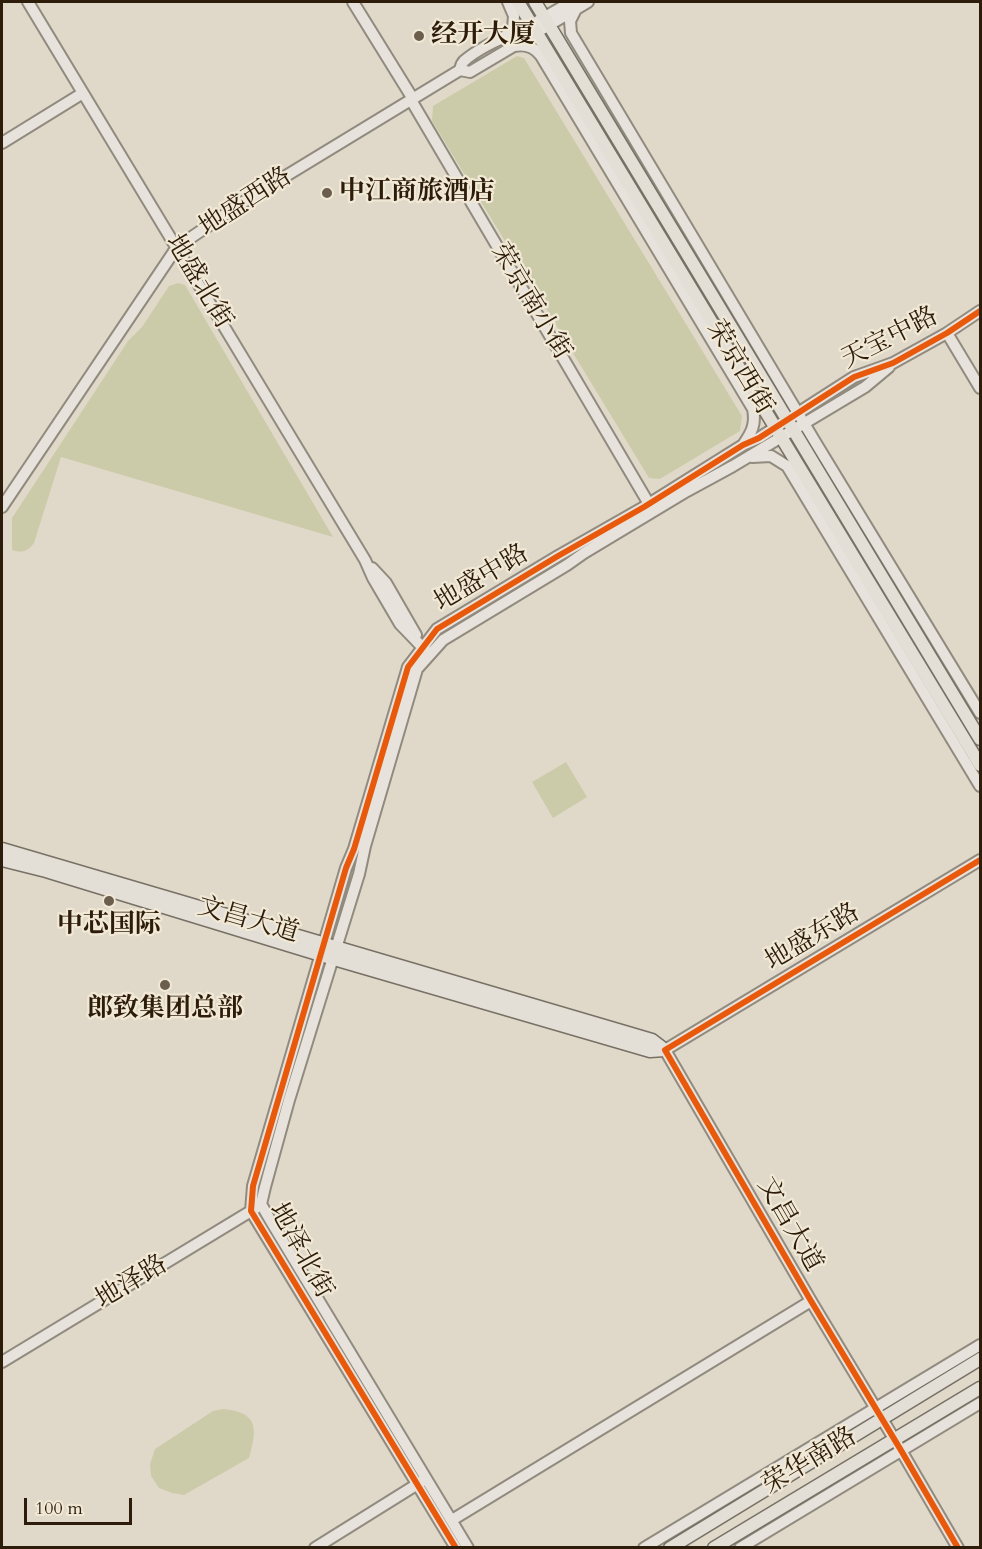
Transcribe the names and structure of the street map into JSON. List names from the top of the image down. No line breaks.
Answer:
{"streets":{"main road":["荣京西街","文昌大道","荣华南路"],"street":["地盛西路","地盛北街","荣京南小街","天宝中路","地盛中路","地盛东路","地泽北街","地泽路"]},"crossings":[["地盛西路","地盛北街"],["地盛西路","荣京南小街"],["地盛西路","荣京西街"],["地盛北街","地盛中路"],["荣京南小街","地盛中路"],["天宝中路","荣京西街"],["天宝中路","地盛中路"],["荣京西街","地盛中路"],["地盛中路","文昌大道"],["地盛中路","地泽北街"],["文昌大道","地盛东路"],["文昌大道","地泽北街"],["文昌大道","荣华南路"],["地泽北街","地泽路"]],"places":["经开大厦","中江商旅酒店","中芯国际","郎致集团总部"],"scale_bar":"100 m"}
